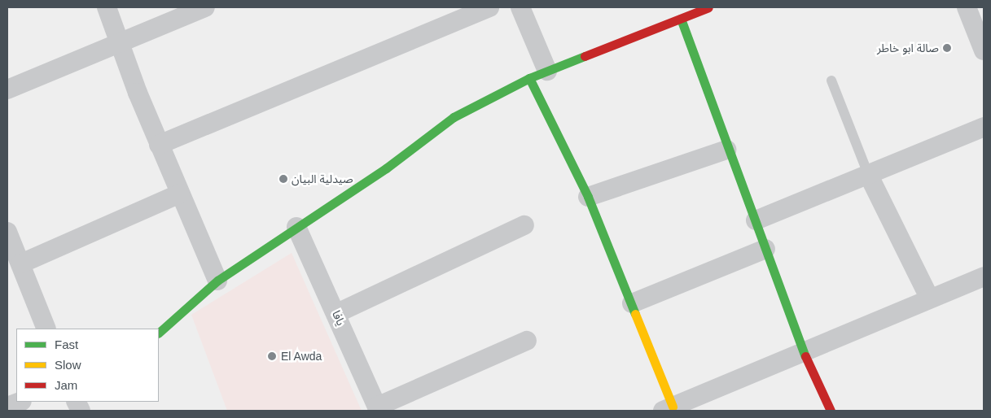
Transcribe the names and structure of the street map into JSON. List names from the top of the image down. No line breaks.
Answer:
{"streets":{"street":["يافا"]},"places":["صالة ابو خاطر","صيدلية البيان","El Awda"],"legend":["Fast","Slow","Jam"]}
